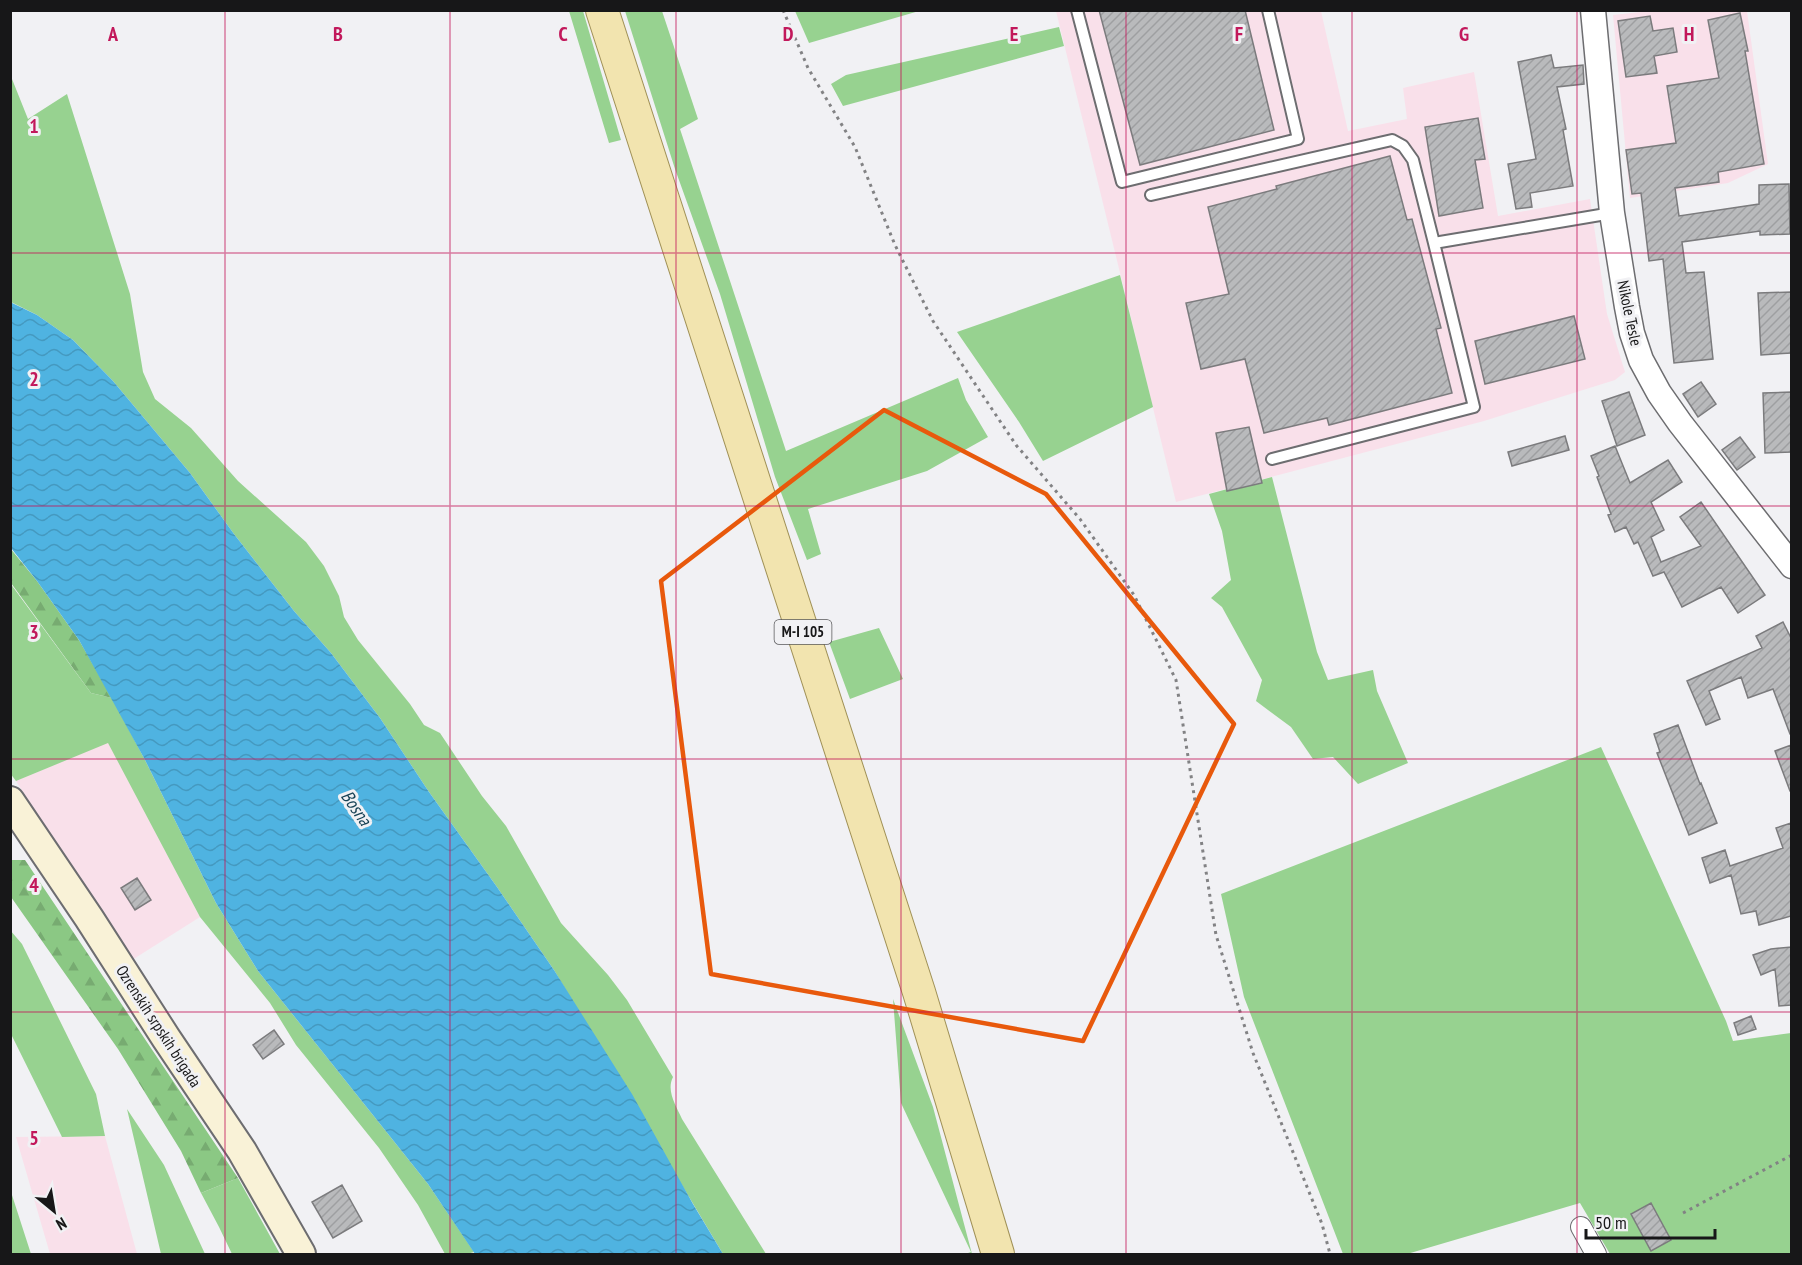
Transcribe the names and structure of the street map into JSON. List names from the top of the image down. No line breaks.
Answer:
{"streets":{"main road":["M-I 105","Ozrenskih srpskih brigada"],"street":["Nikole Tesle"]},"water":["Bosna"],"scale_bar":"50 m","north":"bottom right","grid":{"columns":["A","B","C","D","E","F","G","H"],"rows":["1","2","3","4","5"]}}
